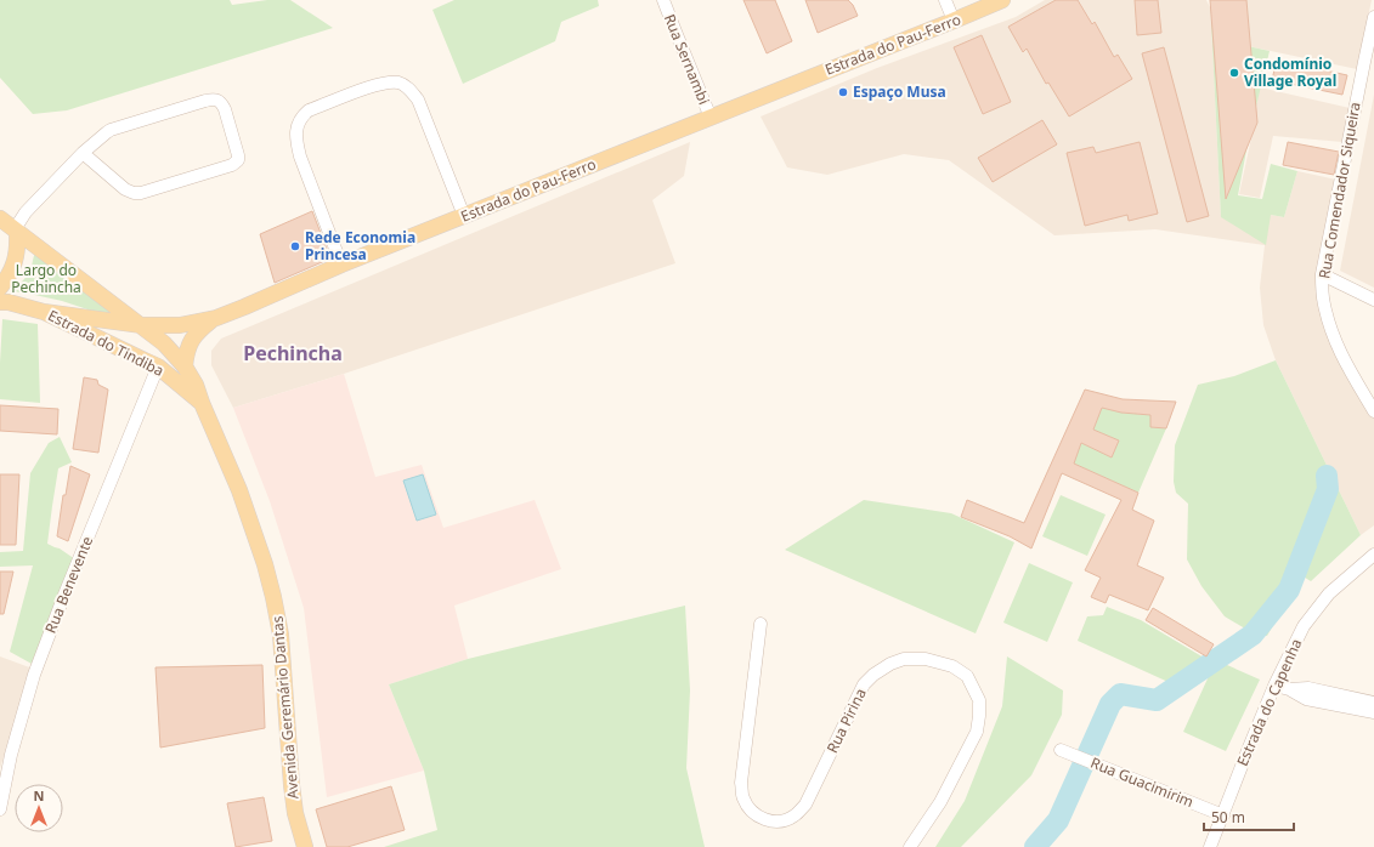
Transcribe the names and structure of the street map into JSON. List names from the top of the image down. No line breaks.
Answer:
{"streets":{"main road":["Estrada do Pau-Ferro","Estrada do Tindiba","Avenida Geremário Dantas"],"street":["Rua Sernambi","Rua Comendador Siqueira","Rua Benevente","Estrada do Capenha","Rua Pirina","Rua Guacimirim"]},"crossings":[["Estrada do Pau-Ferro","Rua Sernambi"],["Estrada do Pau-Ferro","Estrada do Tindiba"],["Estrada do Pau-Ferro","Avenida Geremário Dantas"],["Estrada do Tindiba","Rua Benevente"],["Estrada do Tindiba","Avenida Geremário Dantas"],["Estrada do Capenha","Rua Guacimirim"]],"districts":["Pechincha"],"parks":["Largo do Pechincha"],"places":["Condomínio Village Royal","Espaço Musa","Rede Economia Princesa"],"scale_bar":"50 m","north":"top"}
